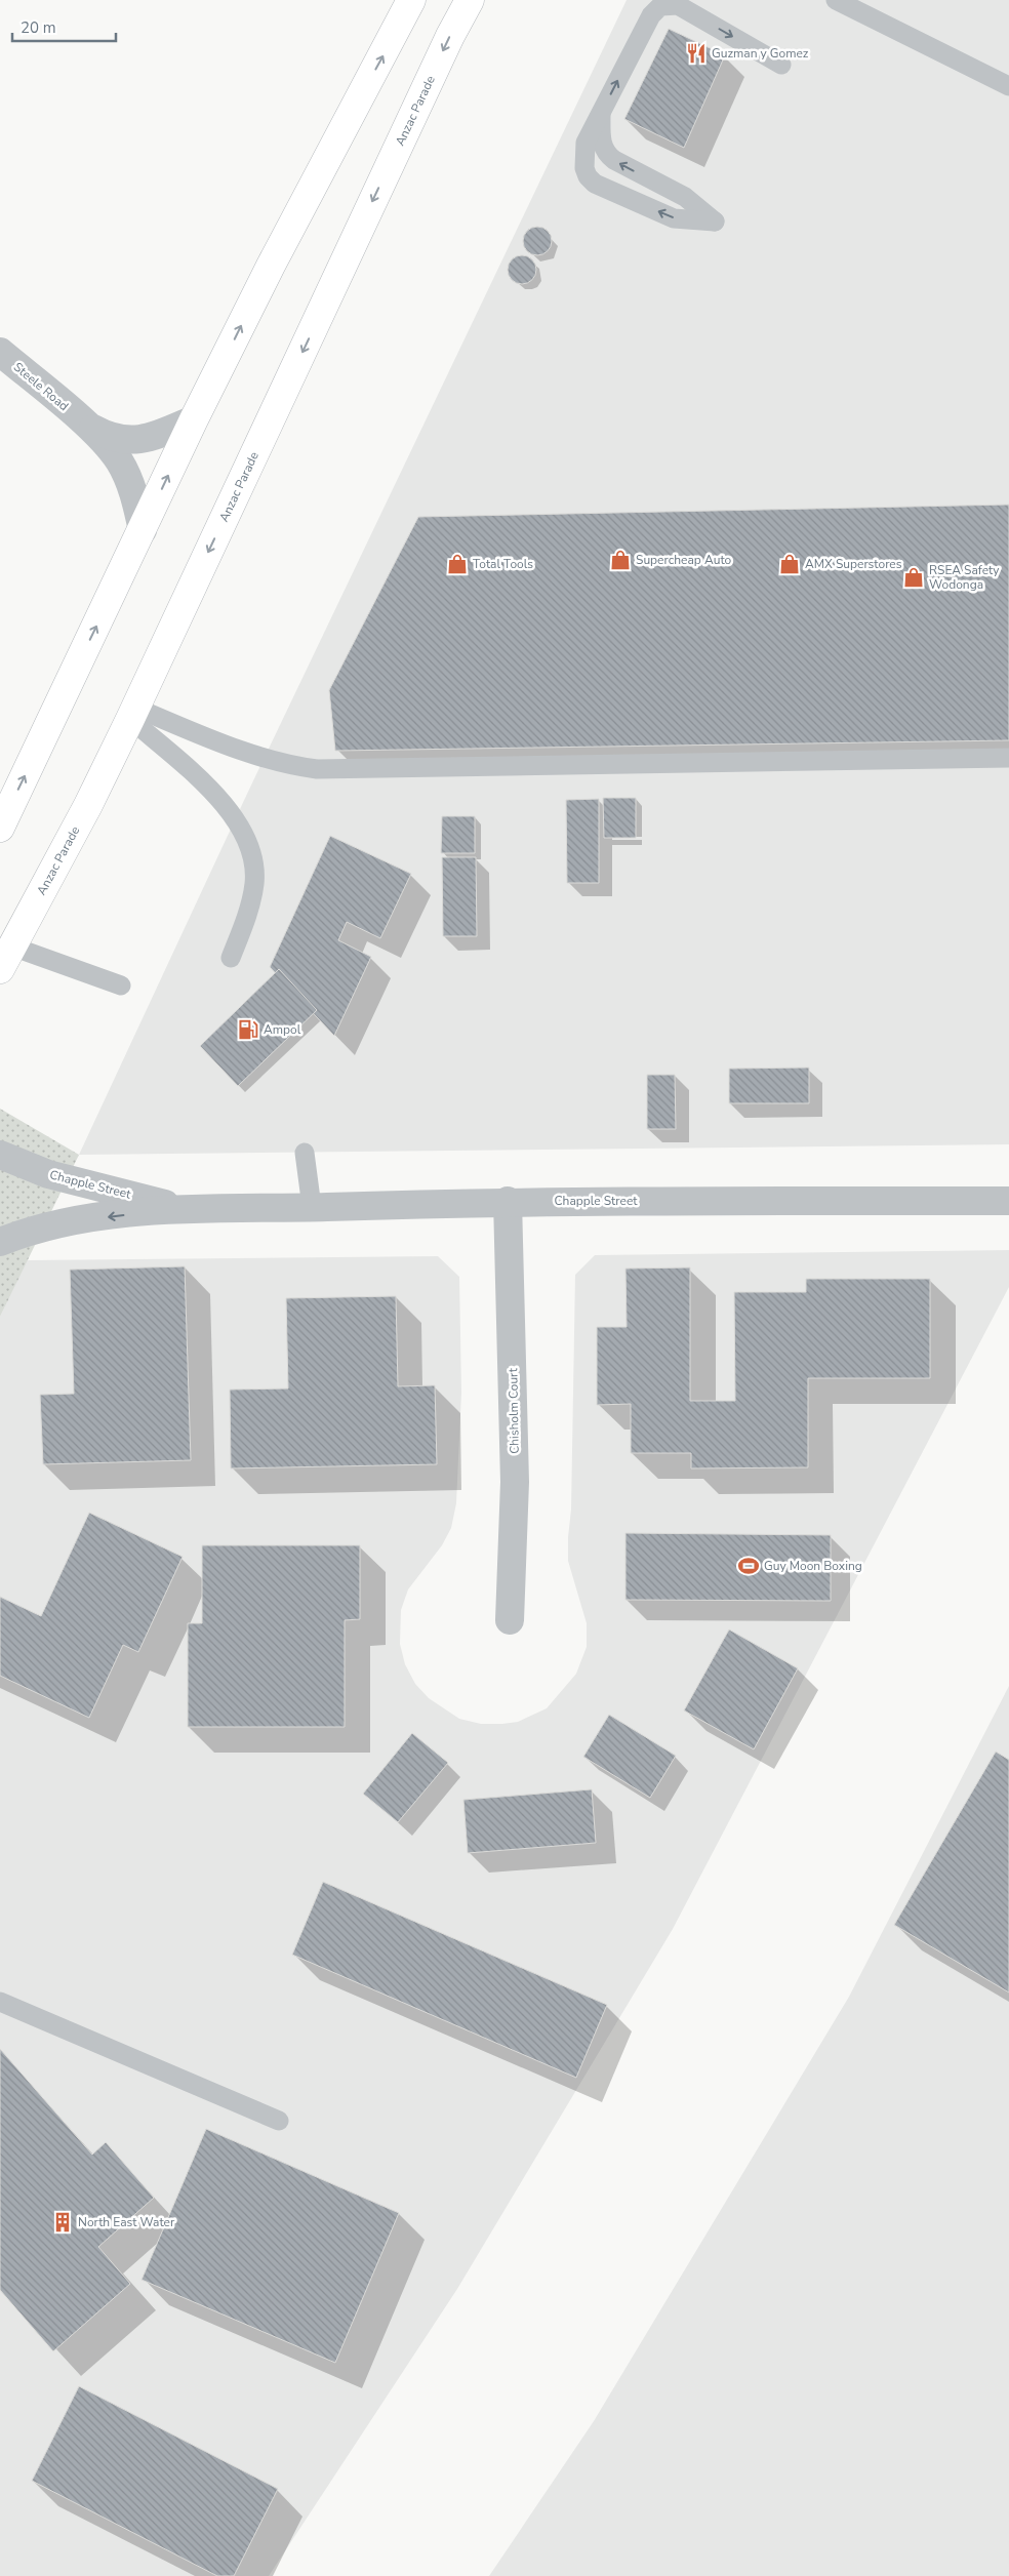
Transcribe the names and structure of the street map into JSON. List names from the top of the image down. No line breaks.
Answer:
{"streets":{"main road":["Anzac Parade"],"street":["Steele Road","Chapple Street","Chisholm Court"]},"crossings":[["Chapple Street","Chisholm Court"]],"places":{"restaurant":["Guzman y Gomez"],"shop":["Supercheap Auto","Total Tools","AMX Superstores","RSEA Safety Wodonga"],"fuel station":["Ampol"],"sports":["Guy Moon Boxing"],"building":["North East Water"]},"scale_bar":"20 m"}
